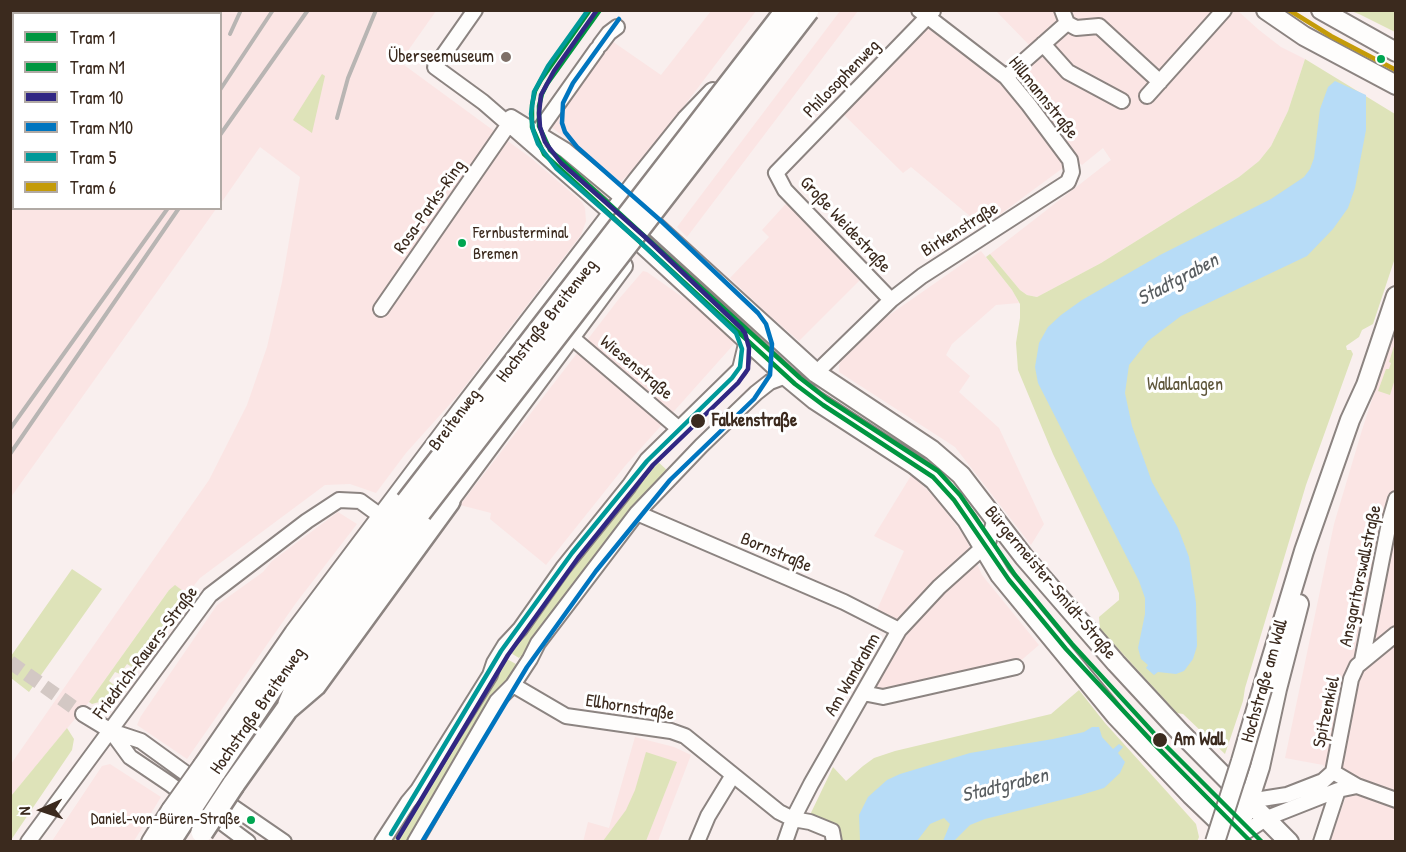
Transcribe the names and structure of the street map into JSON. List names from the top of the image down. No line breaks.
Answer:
{"streets":{"highway":["Hochstraße Breitenweg"],"main road":["Breitenweg","Bürgermeister-Smidt-Straße","Hochstraße am Wall"],"street":["Philosophenweg","Hillmannstraße","Rosa-Parks-Ring","Große Weidestraße","Birkenstraße","Wiesenstraße","Bornstraße","Ansgaritorswallstraße","Friedrich-Rauers-Straße","Am Wandrahm","Ellhornstraße","Spitzenkiel"]},"crossings":[["Philosophenweg","Hillmannstraße"],["Philosophenweg","Große Weidestraße"],["Hillmannstraße","Birkenstraße"],["Rosa-Parks-Ring","Bürgermeister-Smidt-Straße"],["Große Weidestraße","Birkenstraße"],["Birkenstraße","Bürgermeister-Smidt-Straße"],["Hochstraße Breitenweg","Breitenweg"],["Breitenweg","Bürgermeister-Smidt-Straße"],["Breitenweg","Friedrich-Rauers-Straße"],["Bornstraße","Am Wandrahm"],["Ansgaritorswallstraße","Spitzenkiel"],["Bürgermeister-Smidt-Straße","Am Wandrahm"],["Am Wandrahm","Ellhornstraße"]],"water":["Stadtgraben"],"parks":["Wallanlagen"],"places":["Überseemuseum","Fernbusterminal Bremen","Falkenstraße","Am Wall","Daniel-von-Büren-Straße"],"lines":["tram line 1","tram line N1","tram line 10","tram line 5","tram line 6","tram line N10"],"legend":["Tram 1","Tram N1","Tram 10","Tram N10","Tram 5","Tram 6"],"north":"left"}
